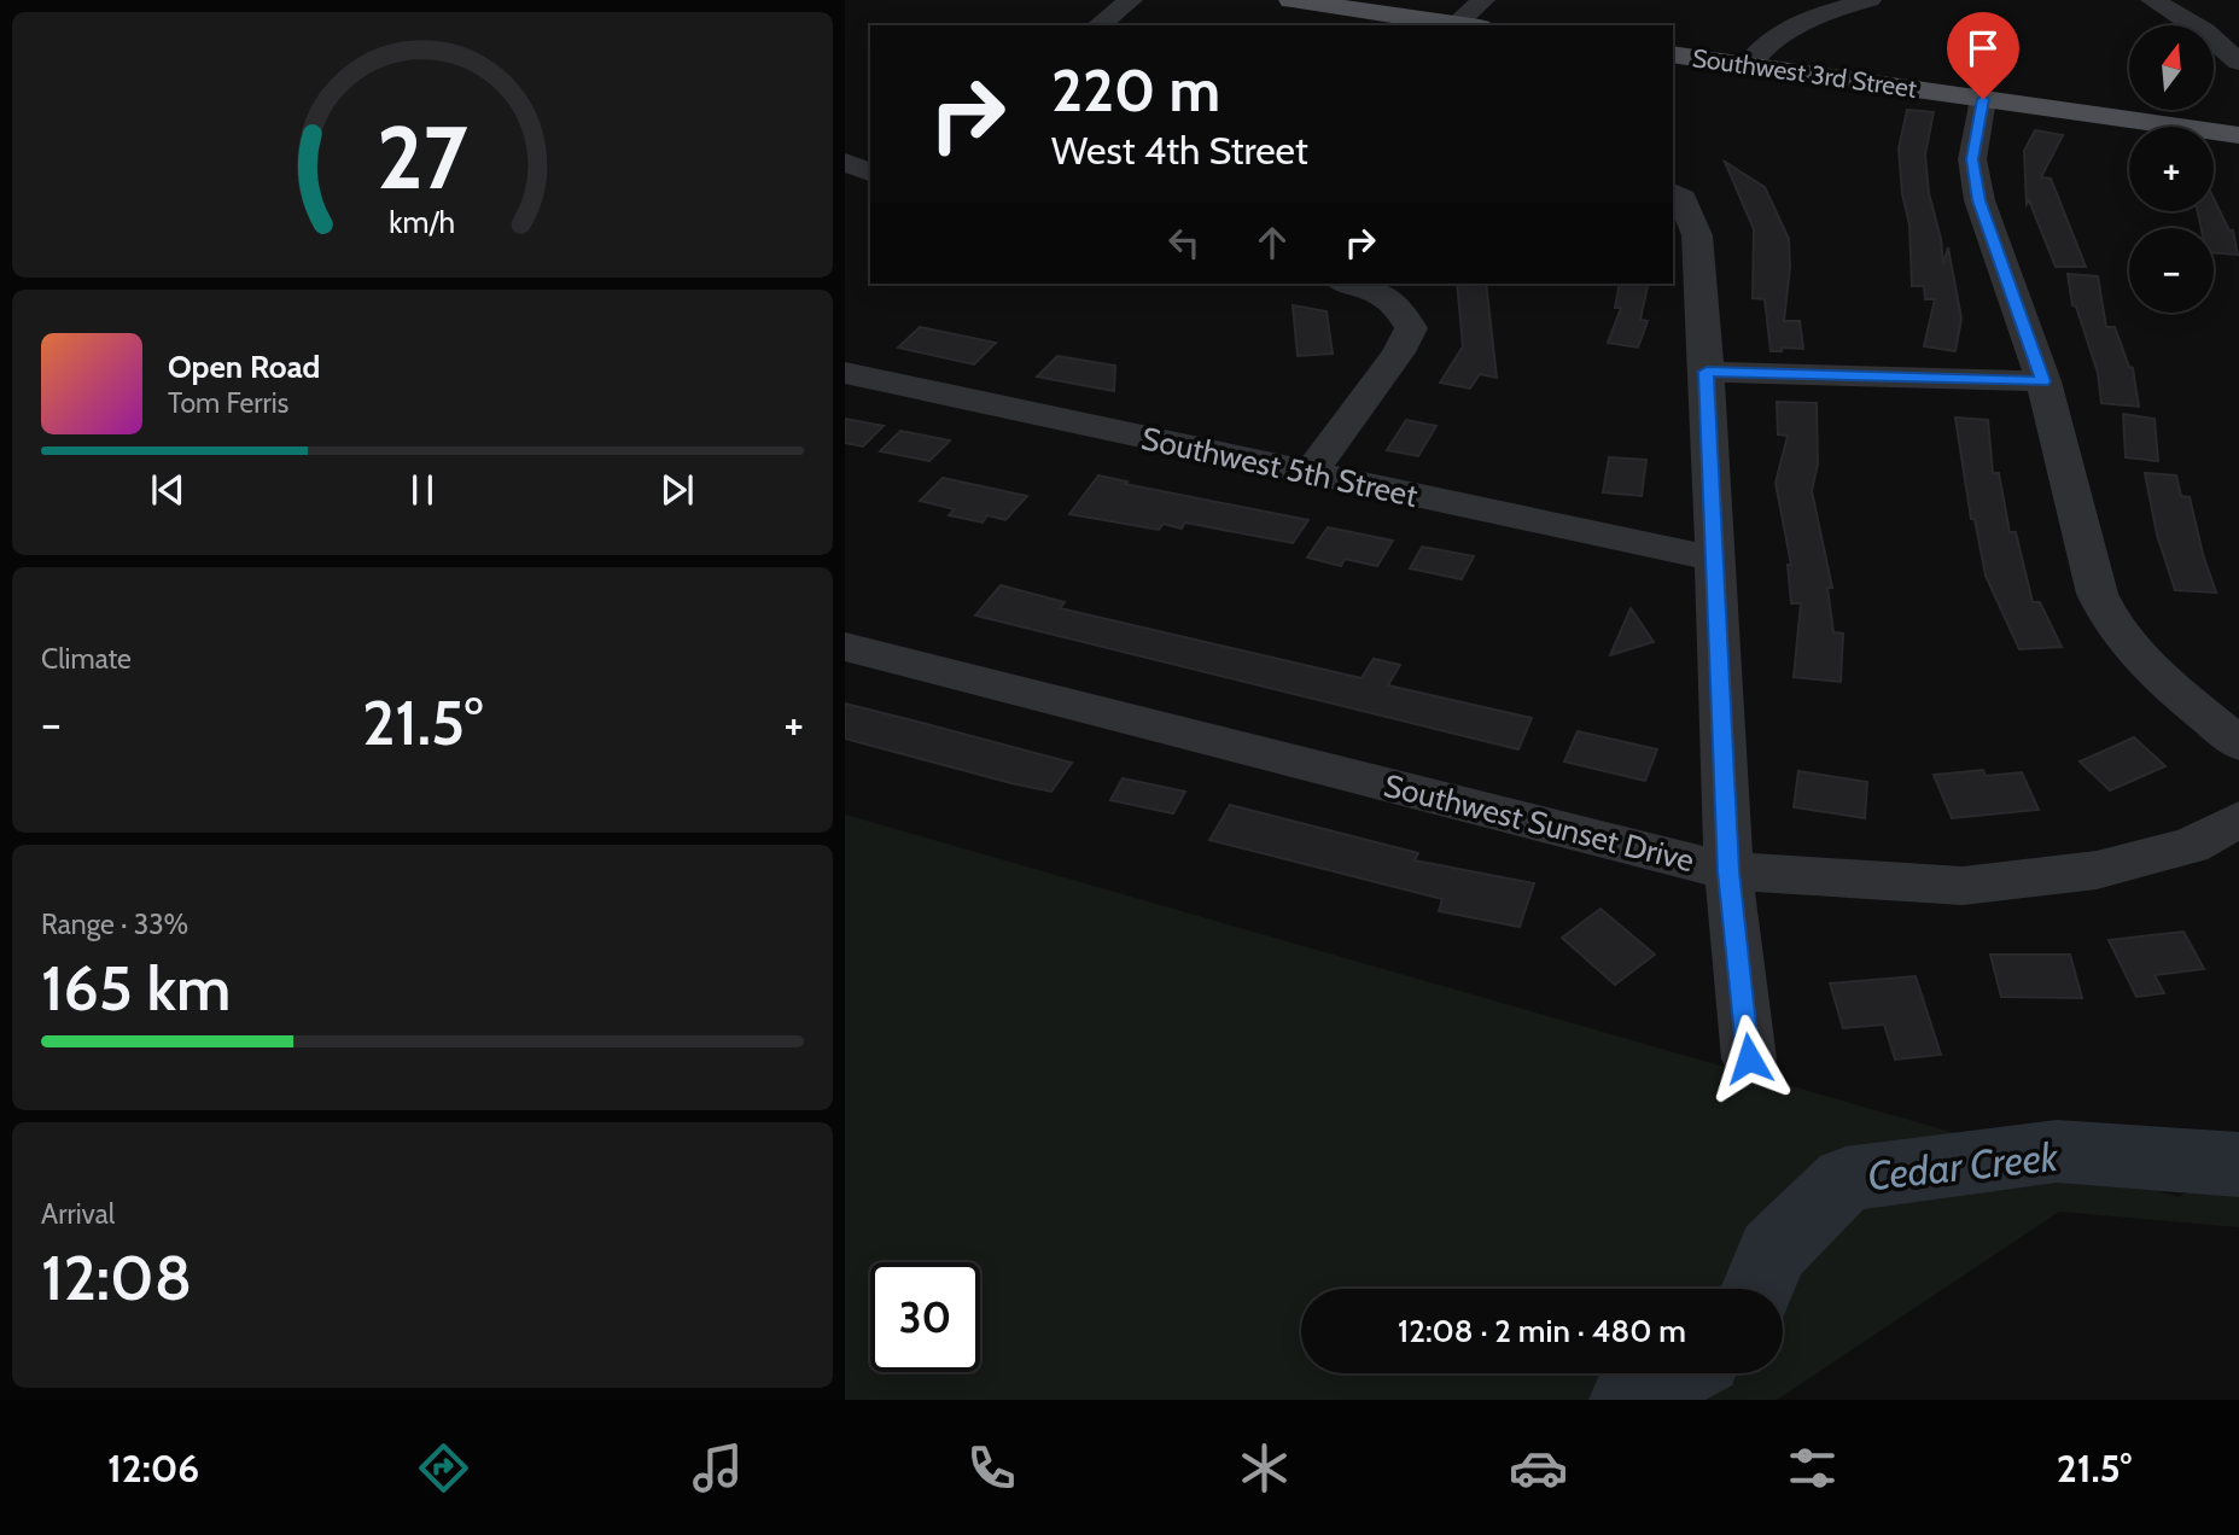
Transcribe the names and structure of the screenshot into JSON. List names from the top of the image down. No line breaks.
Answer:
{"streets":{"main road":["Southwest 3rd Street"],"street":["Southwest 5th Street","Southwest Sunset Drive"]},"water":["Cedar Creek"],"north":"top","page":{"map_buttons":["+","−"],"turn":["220 m","West 4th Street"],"song":["Open Road","Tom Ferris"],"tile":["Climate",["Range · 33%","165 km"],["Arrival","12:08"]],"heat":["−","21.5°","+"],"limit":"30","trip":"12:08 · 2 min · 480 m","tabs":["12:06","21.5°"],"gauge":["27","km/h"]}}
